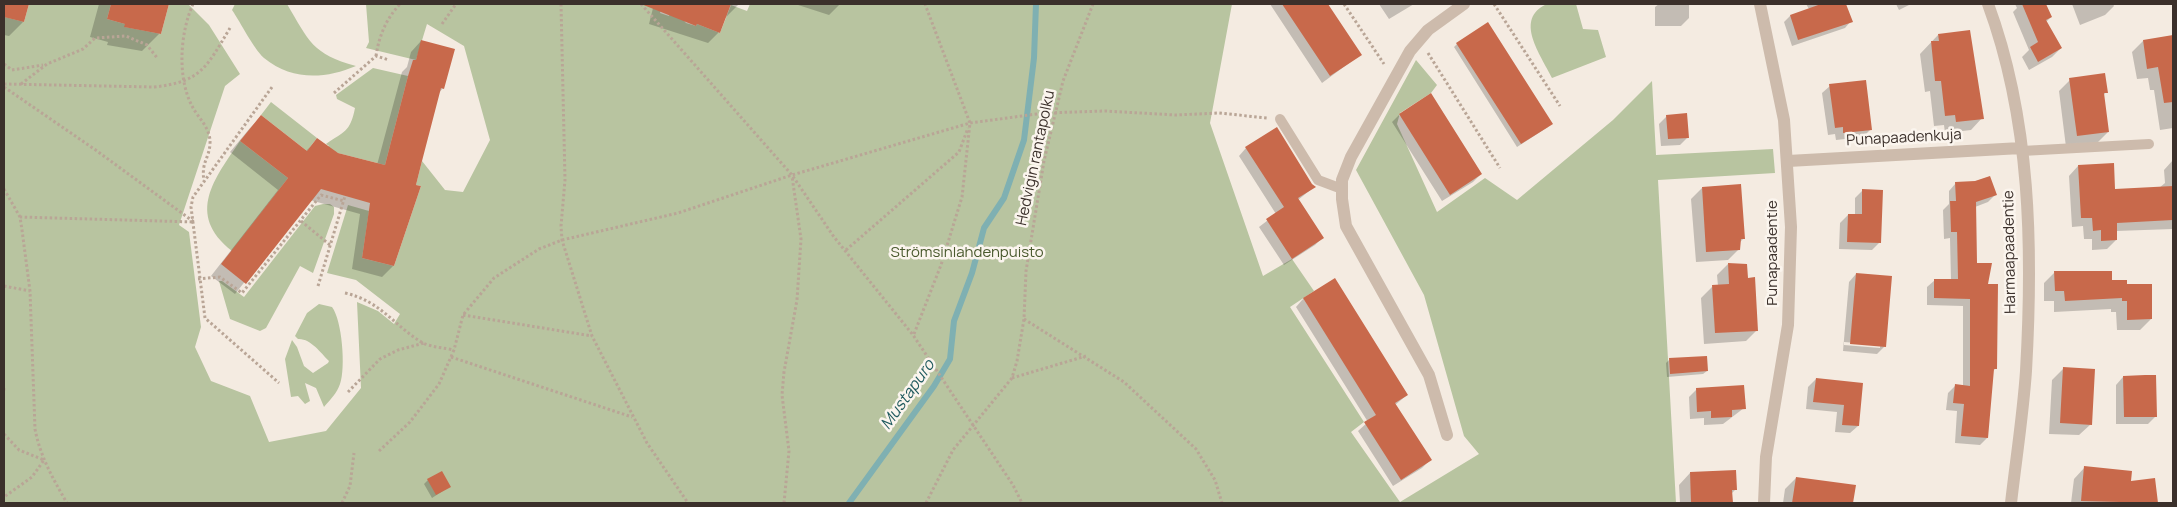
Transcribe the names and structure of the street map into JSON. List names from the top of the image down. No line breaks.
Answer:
{"streets":{"street":["Punapaadenkuja","Harmaapaadentie","Punapaadentie"],"path":["Hedvigin rantapolku"]},"crossings":[["Punapaadenkuja","Harmaapaadentie"],["Punapaadenkuja","Punapaadentie"]],"water":["Mustapuro"],"parks":["Strömsinlahdenpuisto"]}
